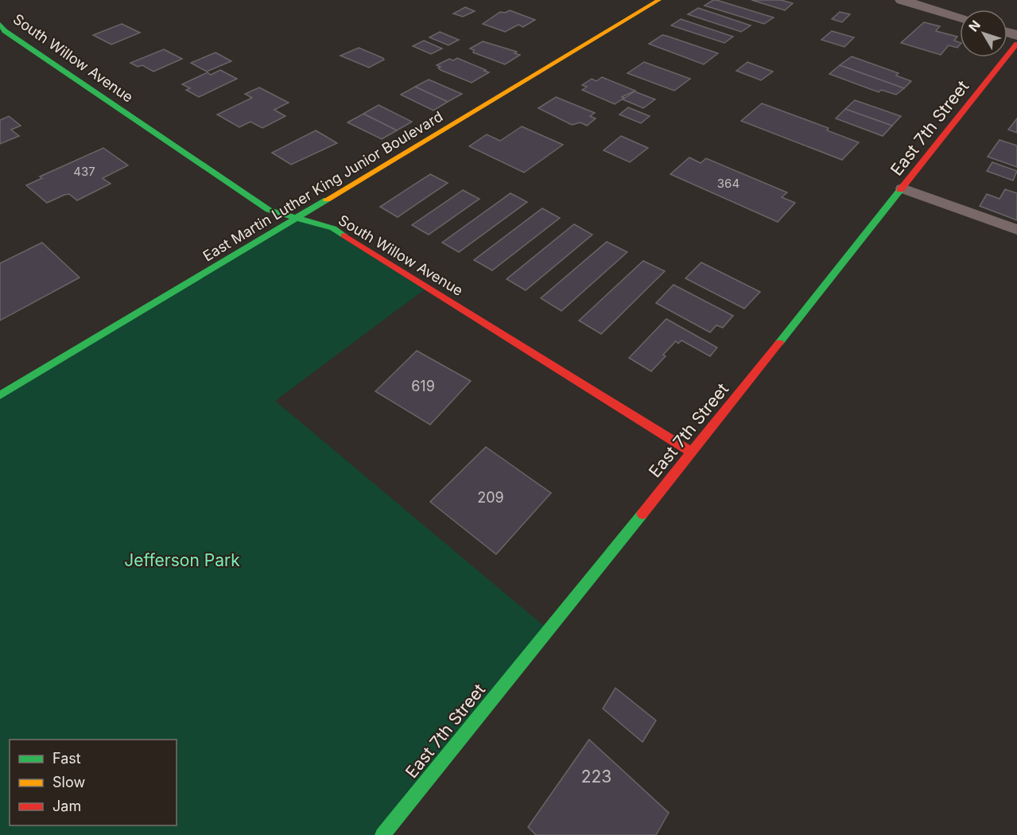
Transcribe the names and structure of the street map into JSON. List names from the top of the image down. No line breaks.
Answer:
{"streets":{"street":["South Willow Avenue","East 7th Street","East Martin Luther King Junior Boulevard"]},"crossings":[["South Willow Avenue","East 7th Street"],["South Willow Avenue","East Martin Luther King Junior Boulevard"]],"parks":["Jefferson Park"],"house_numbers":["437","364","619","209","223"],"legend":["Fast","Slow","Jam"],"north":"top left"}
